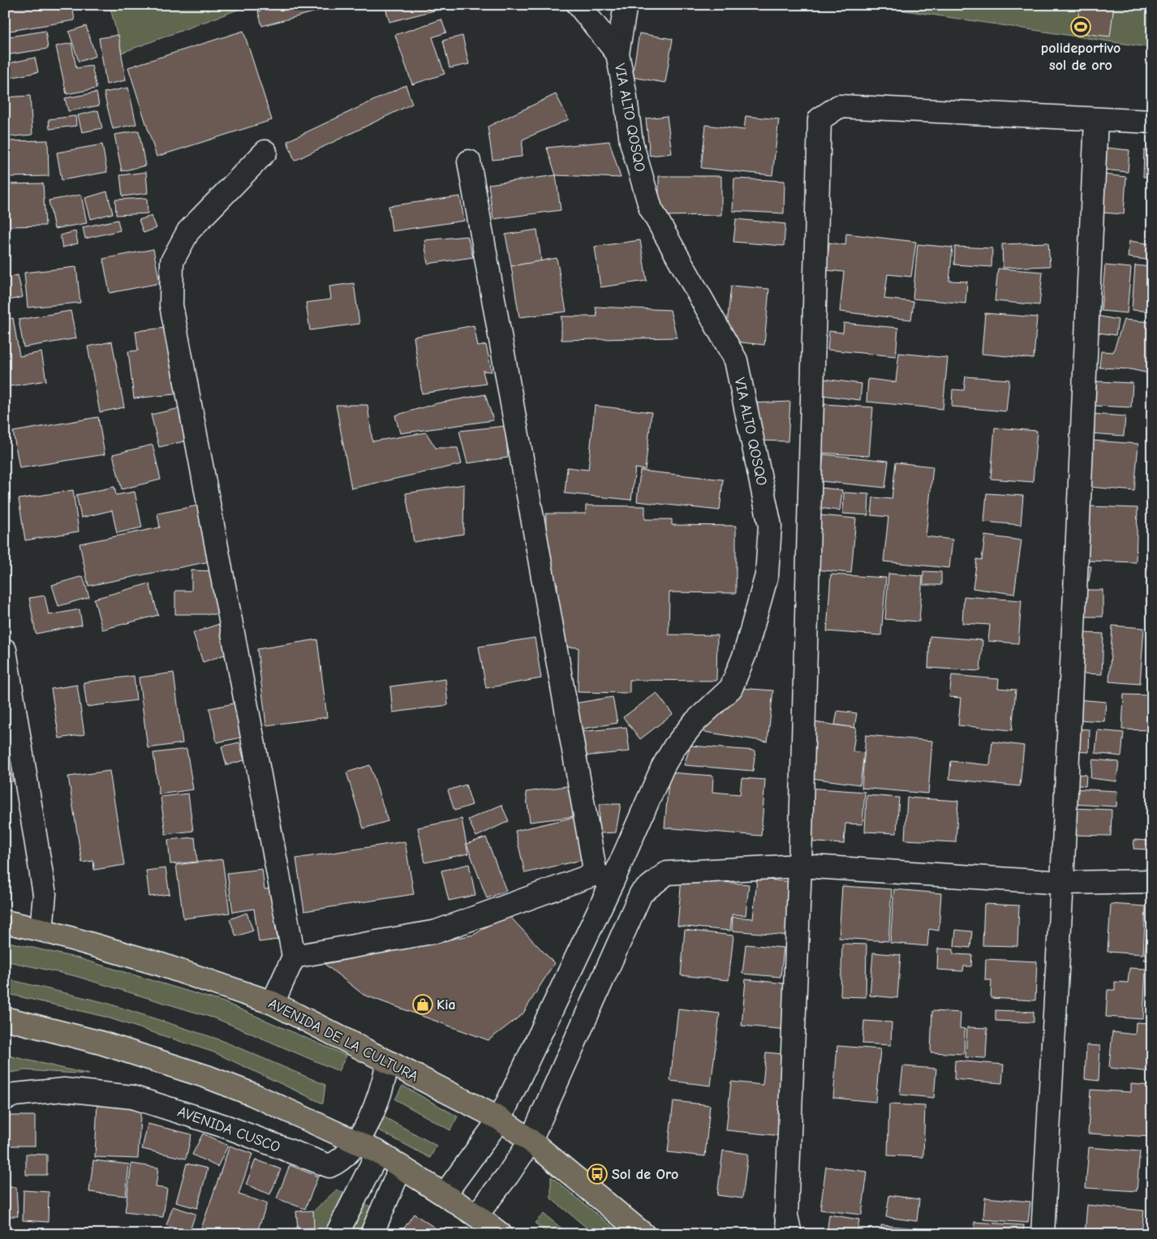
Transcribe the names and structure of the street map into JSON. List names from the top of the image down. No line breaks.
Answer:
{"streets":{"highway":["AVENIDA DE LA CULTURA"],"street":["VIA ALTO QOSQO","AVENIDA CUSCO"]},"crossings":[["VIA ALTO QOSQO","AVENIDA DE LA CULTURA"],["AVENIDA DE LA CULTURA","AVENIDA CUSCO"]],"places":{"sports":["polideportivo sol de oro"],"shop":["Kia"],"bus stop":["Sol de Oro"]}}
